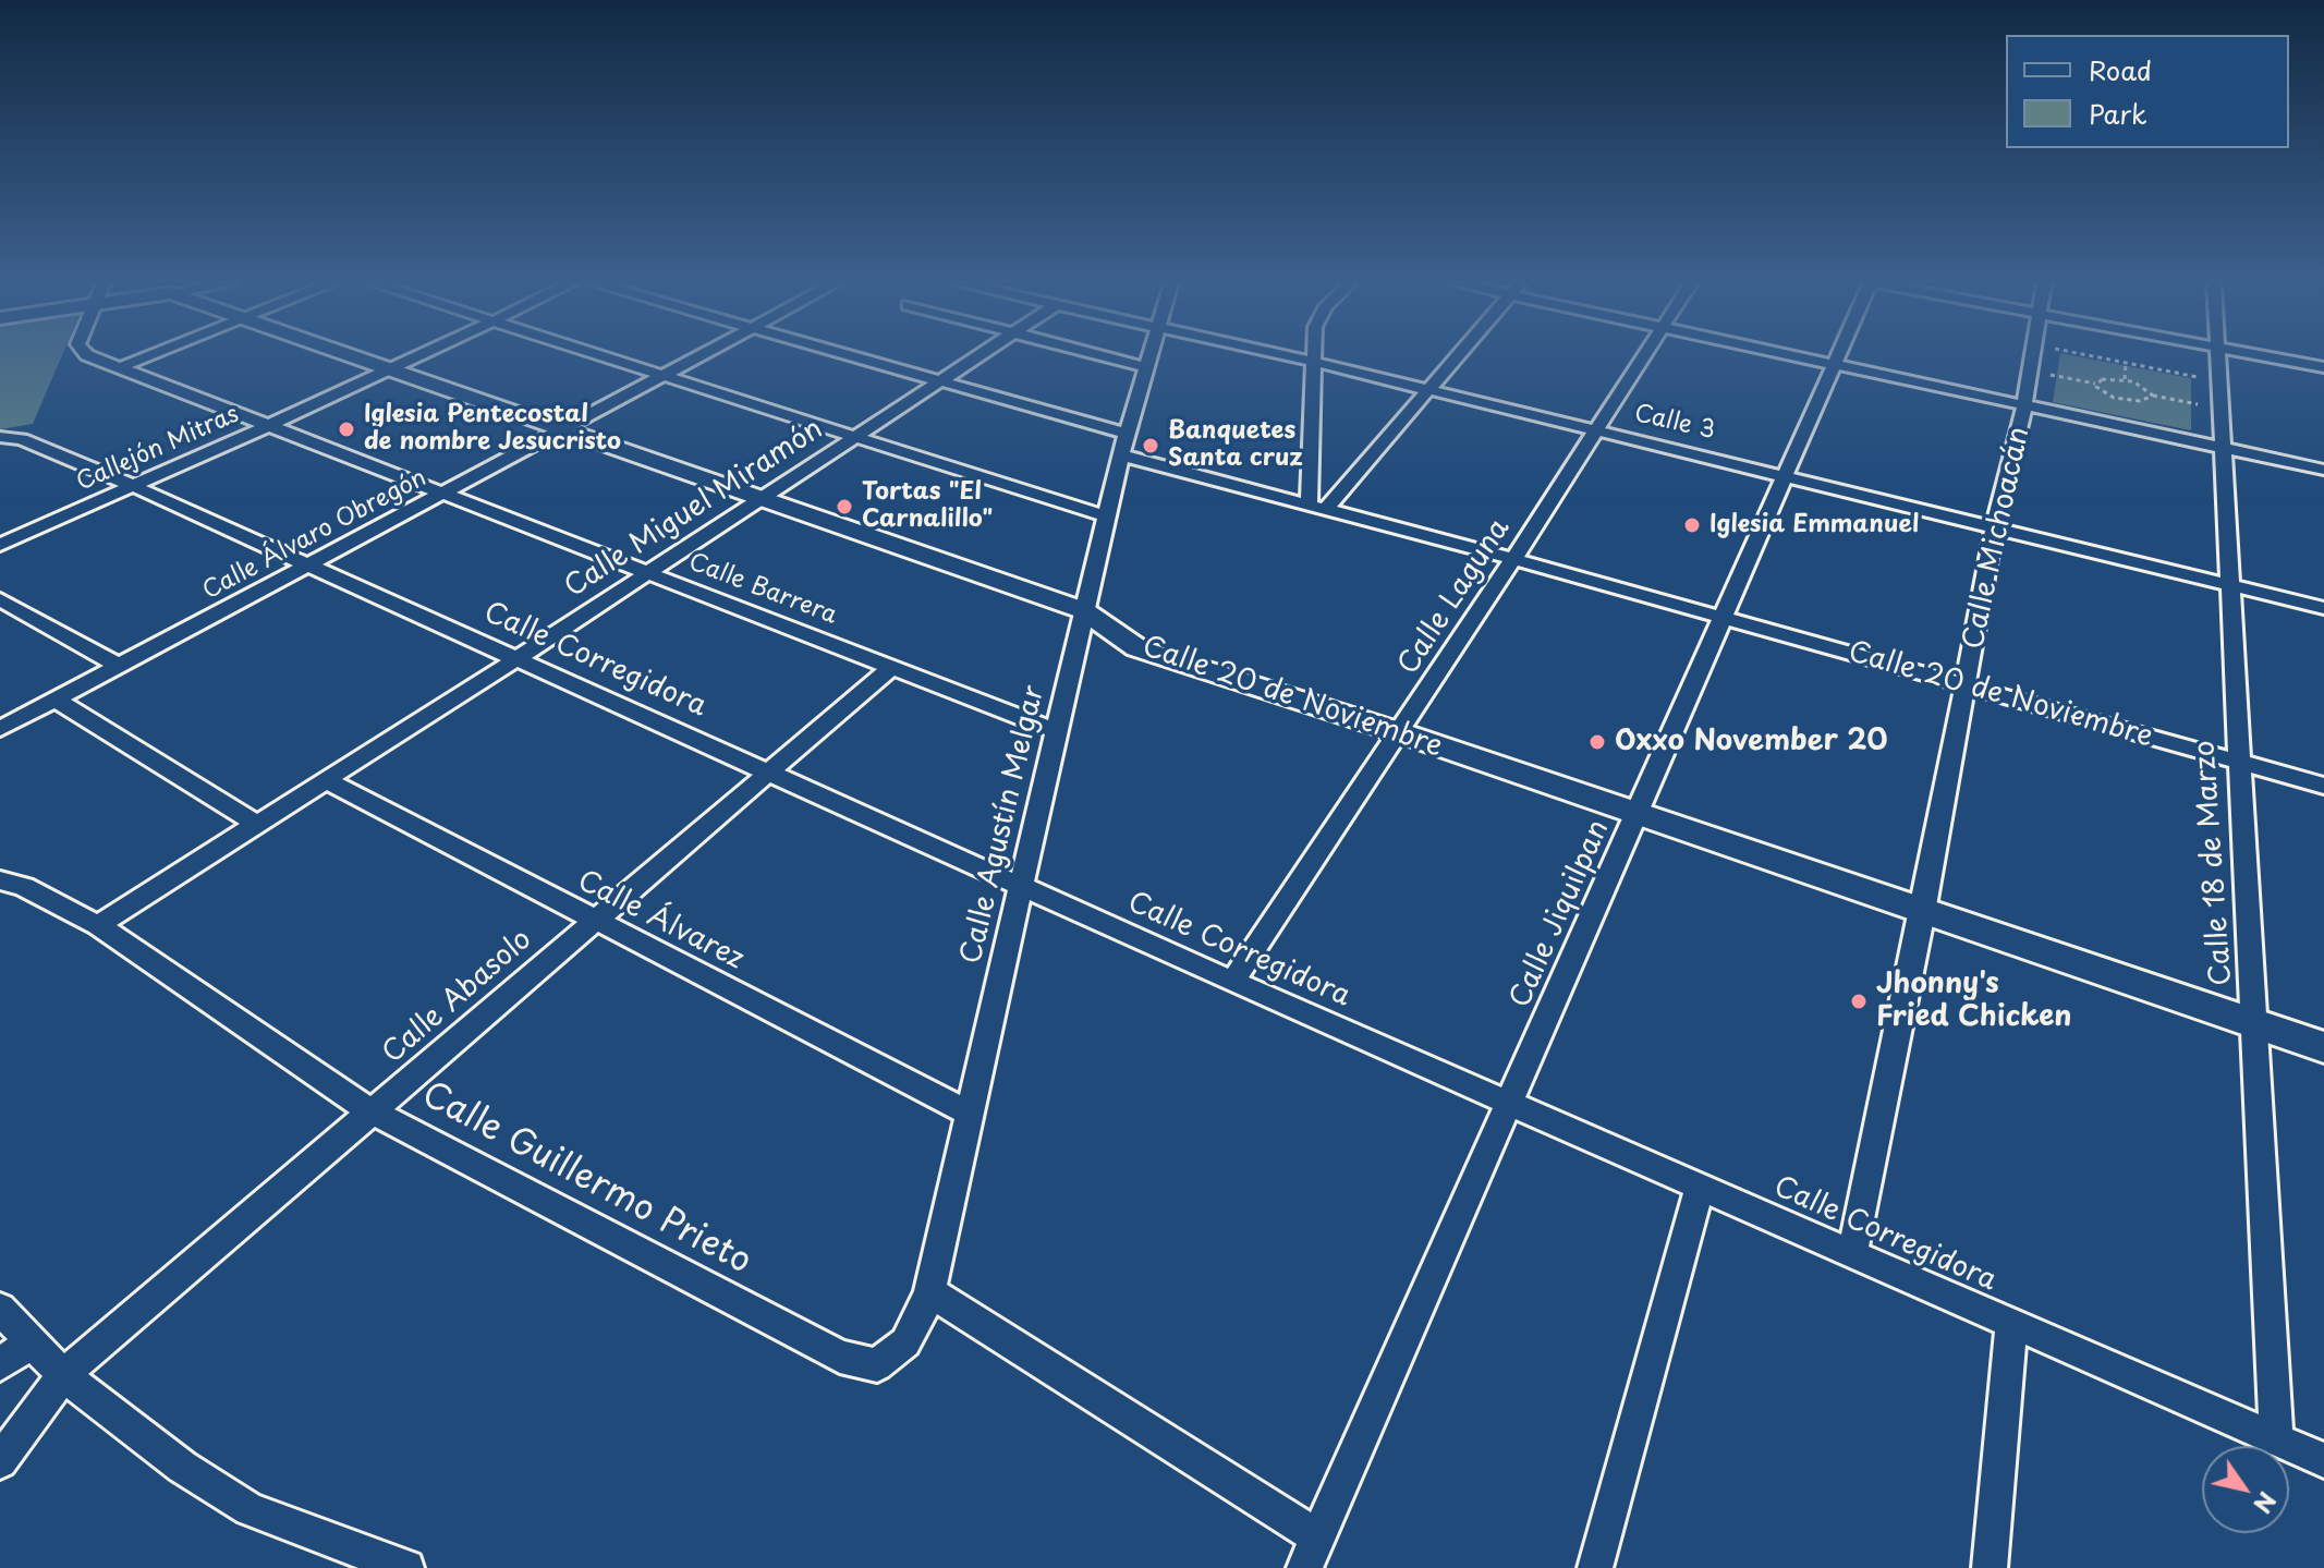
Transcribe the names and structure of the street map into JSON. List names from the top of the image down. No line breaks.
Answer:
{"streets":{"street":["Calle 3","Callejón Mitras","Calle Miguel Miramón","Calle Álvaro Obregón","Calle Michoacán","Calle Barrera","Calle Laguna","Calle Corregidora","Calle 20 de Noviembre","Calle Agustín Melgar","Calle 18 de Marzo","Calle Jiquilpan","Calle Álvarez","Calle Abasolo","Calle Guillermo Prieto"]},"crossings":[["Calle 3","Calle Michoacán"],["Calle 3","Calle Laguna"],["Calle 3","Calle 18 de Marzo"],["Calle 3","Calle Jiquilpan"],["Callejón Mitras","Calle Barrera"],["Callejón Mitras","Calle Corregidora"],["Callejón Mitras","Calle 20 de Noviembre"],["Calle Miguel Miramón","Calle Barrera"],["Calle Miguel Miramón","Calle Corregidora"],["Calle Miguel Miramón","Calle 20 de Noviembre"],["Calle Miguel Miramón","Calle Álvarez"],["Calle Miguel Miramón","Calle Guillermo Prieto"],["Calle Álvaro Obregón","Calle Barrera"],["Calle Álvaro Obregón","Calle Corregidora"],["Calle Álvaro Obregón","Calle 20 de Noviembre"],["Calle Michoacán","Calle Corregidora"],["Calle Michoacán","Calle 20 de Noviembre"],["Calle Barrera","Calle Agustín Melgar"],["Calle Barrera","Calle Abasolo"],["Calle Laguna","Calle Corregidora"],["Calle Laguna","Calle 20 de Noviembre"],["Calle Corregidora","Calle Agustín Melgar"],["Calle Corregidora","Calle 18 de Marzo"],["Calle Corregidora","Calle Jiquilpan"],["Calle Corregidora","Calle Abasolo"],["Calle 20 de Noviembre","Calle Agustín Melgar"],["Calle 20 de Noviembre","Calle 18 de Marzo"],["Calle 20 de Noviembre","Calle Jiquilpan"],["Calle Agustín Melgar","Calle Álvarez"],["Calle Agustín Melgar","Calle Guillermo Prieto"],["Calle Álvarez","Calle Abasolo"],["Calle Abasolo","Calle Guillermo Prieto"]],"places":["Iglesia Pentecostal de nombre Jesucristo","Banquetes Santa cruz","Tortas \"El Carnalillo\"","Iglesia Emmanuel","Oxxo November 20","Jhonny's Fried Chicken"],"legend":["Road","Park"],"north":"bottom right"}
